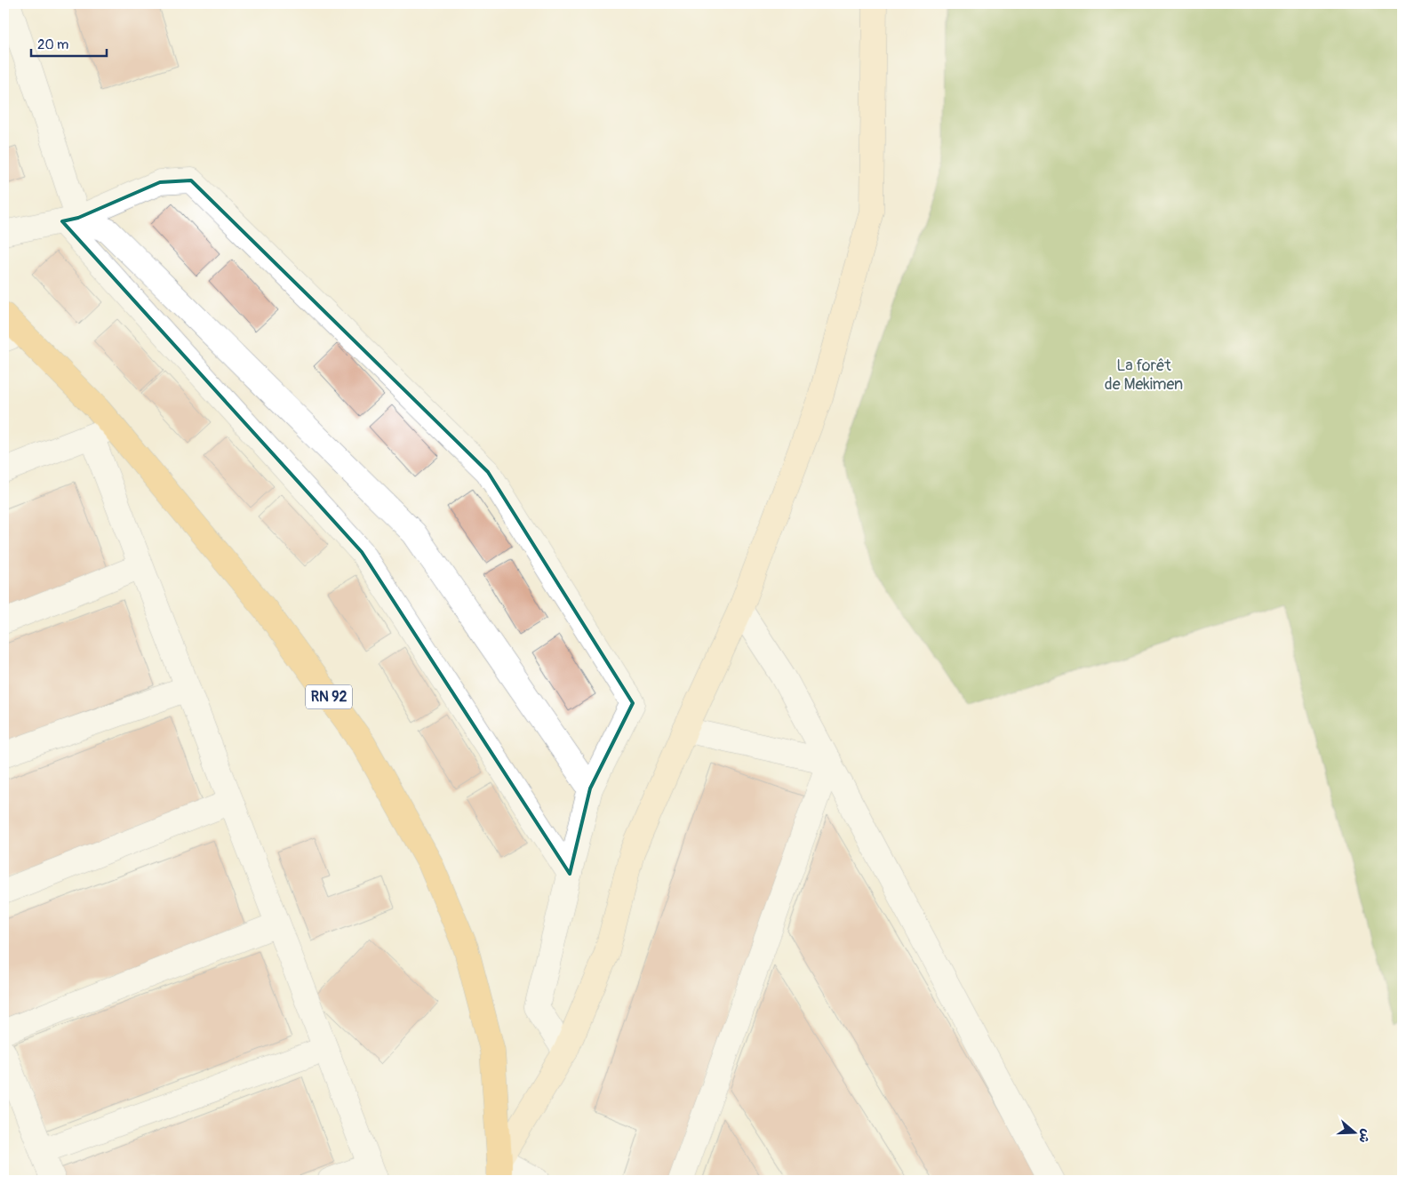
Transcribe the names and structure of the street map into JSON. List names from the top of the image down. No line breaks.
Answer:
{"streets":{"main road":["RN 92"]},"parks":["La forêt de Mekimen"],"scale_bar":"20 m","north":"right"}
